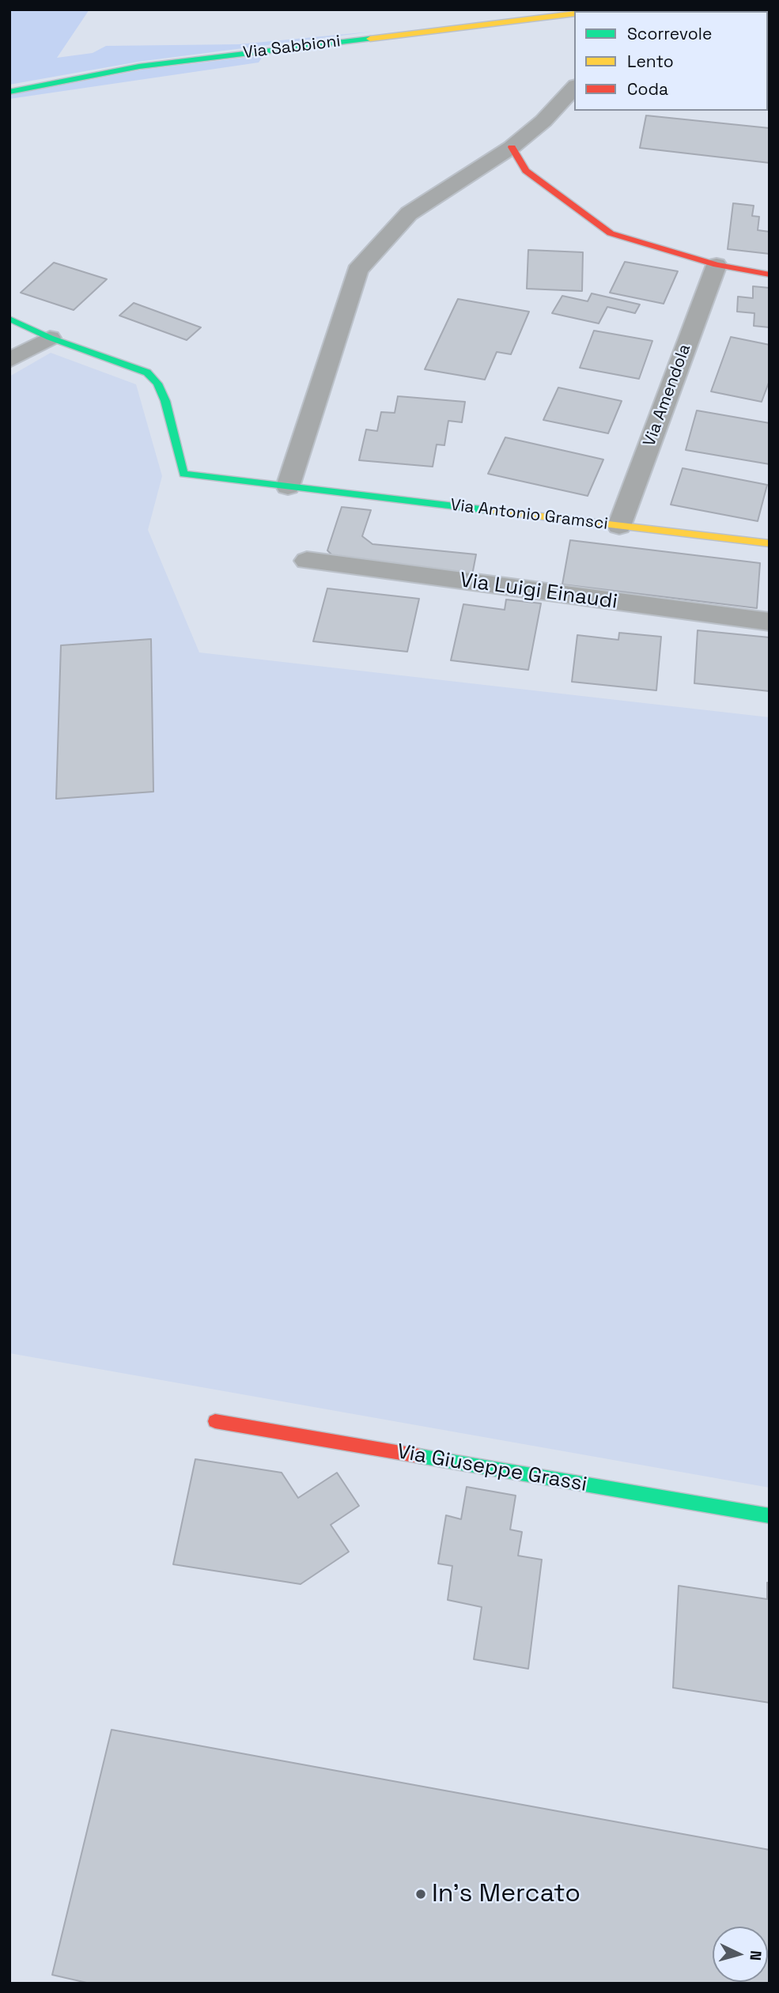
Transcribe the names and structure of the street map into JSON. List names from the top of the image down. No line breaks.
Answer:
{"streets":{"street":["Via Sabbioni","Via Amendola","Via Antonio Gramsci","Via Luigi Einaudi","Via Giuseppe Grassi"]},"crossings":[["Via Amendola","Via Antonio Gramsci"]],"places":["In's Mercato"],"legend":["Scorrevole","Lento","Coda"],"north":"right"}
